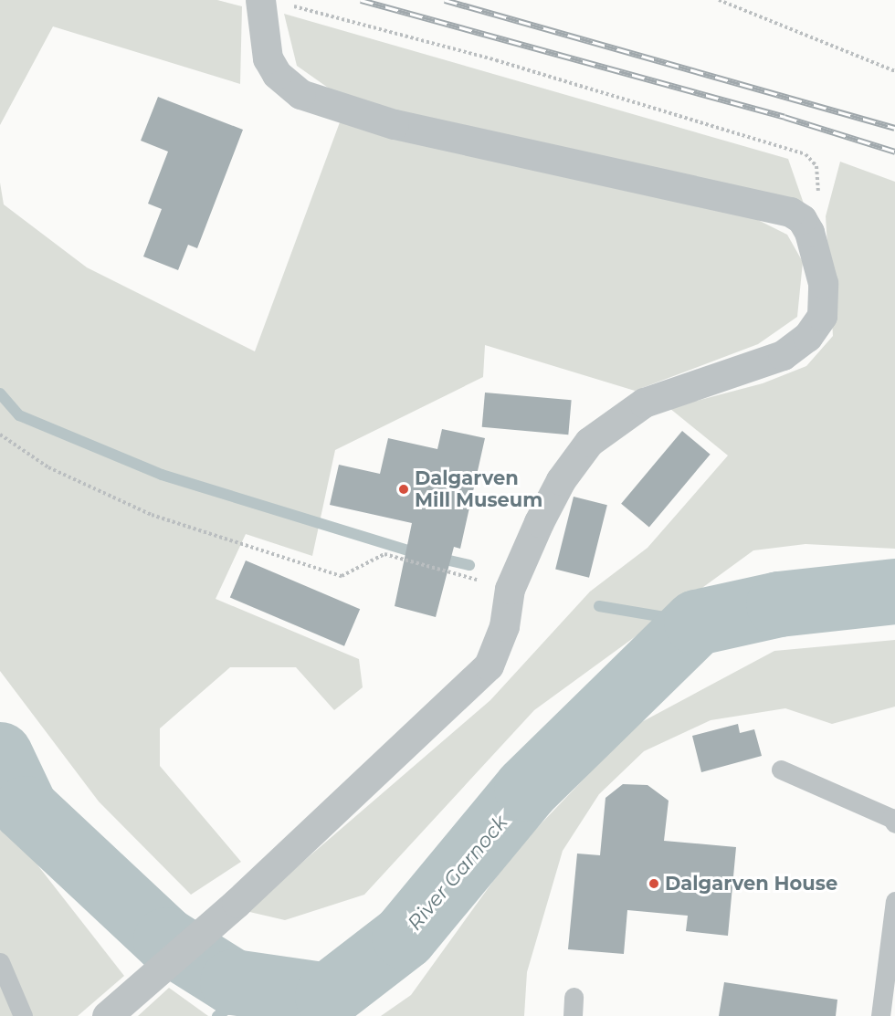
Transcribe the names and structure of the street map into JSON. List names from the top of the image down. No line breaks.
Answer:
{"water":["River Garnock"],"places":["Dalgarven Mill Museum","Dalgarven House"]}
